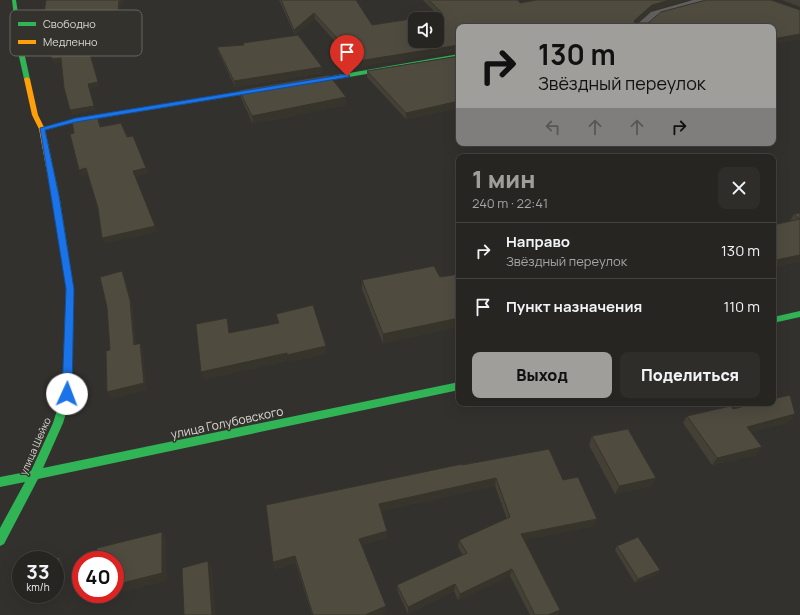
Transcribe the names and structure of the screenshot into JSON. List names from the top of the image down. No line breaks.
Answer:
{"streets":{"street":["улица Голубовского","улица Шейко"]},"crossings":[["улица Голубовского","улица Шейко"]],"legend":["Свободно","Медленно"],"page":{"turn":["130 m","Звёздный переулок"],"heading":["1 мин","240 m · 22:41"],"list":[{"name":"Направо","note":"Звёздный переулок","value":"130 m"},{"name":"Пункт назначения","value":"110 m"}],"buttons":["Выход","Поделиться"],"speed":"33 km/h","limit":"40"}}
